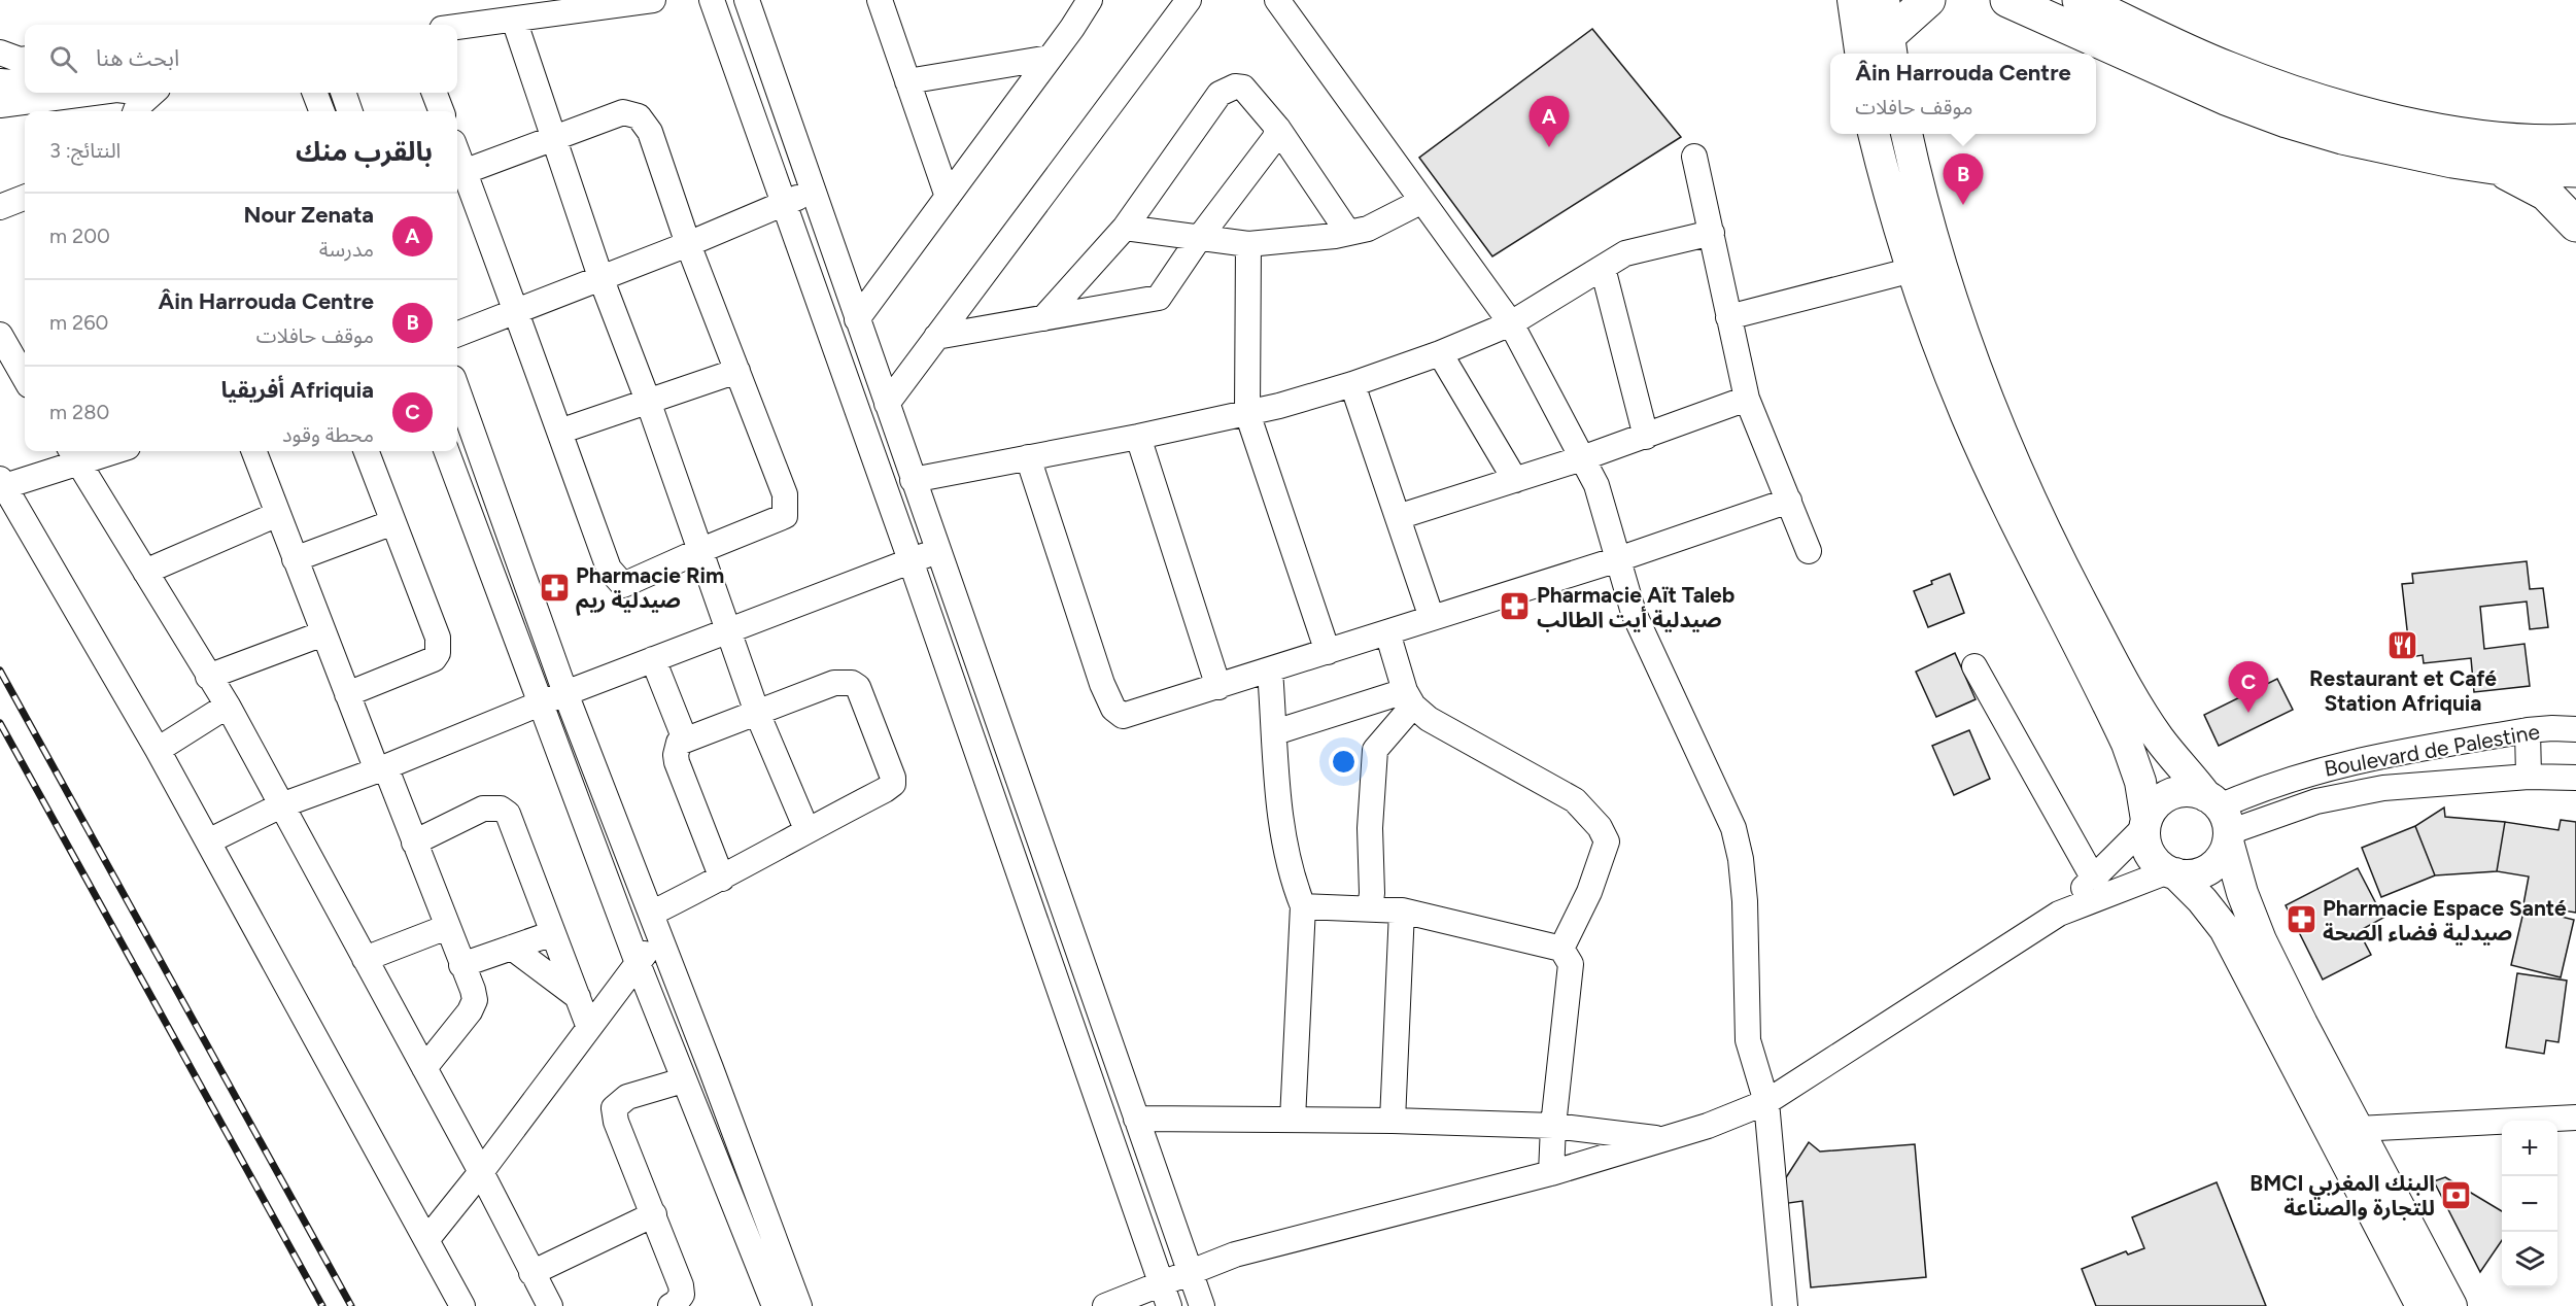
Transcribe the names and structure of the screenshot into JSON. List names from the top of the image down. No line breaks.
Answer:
{"streets":{"street":["Boulevard de Palestine"]},"places":{"pharmacy":["Pharmacie Rim صيدلية ريم","Pharmacie Aït Taleb صيدلية أيت الطالب","Pharmacie Espace Santé صيدلية فضاء الصحة"],"restaurant":["Restaurant et Café Station Afriquia"],"bank":["BMCI البنك المغربي للتجارة والصناعة"]},"page":{"search":"ابحث هنا","popup":["Âin Harrouda Centre","موقف حافلات"],"pins":["A","B","C"],"heading":["بالقرب منك","النتائج: 3"],"list":[{"mark":"A","name":"Nour Zenata","note":"مدرسة","value":"200 m"},{"mark":"B","name":"Âin Harrouda Centre","note":"موقف حافلات","value":"260 m"},{"mark":"C","name":"Afriquia أفريقيا","note":"محطة وقود","value":"280 m"}],"map_buttons":["+","−"]}}
